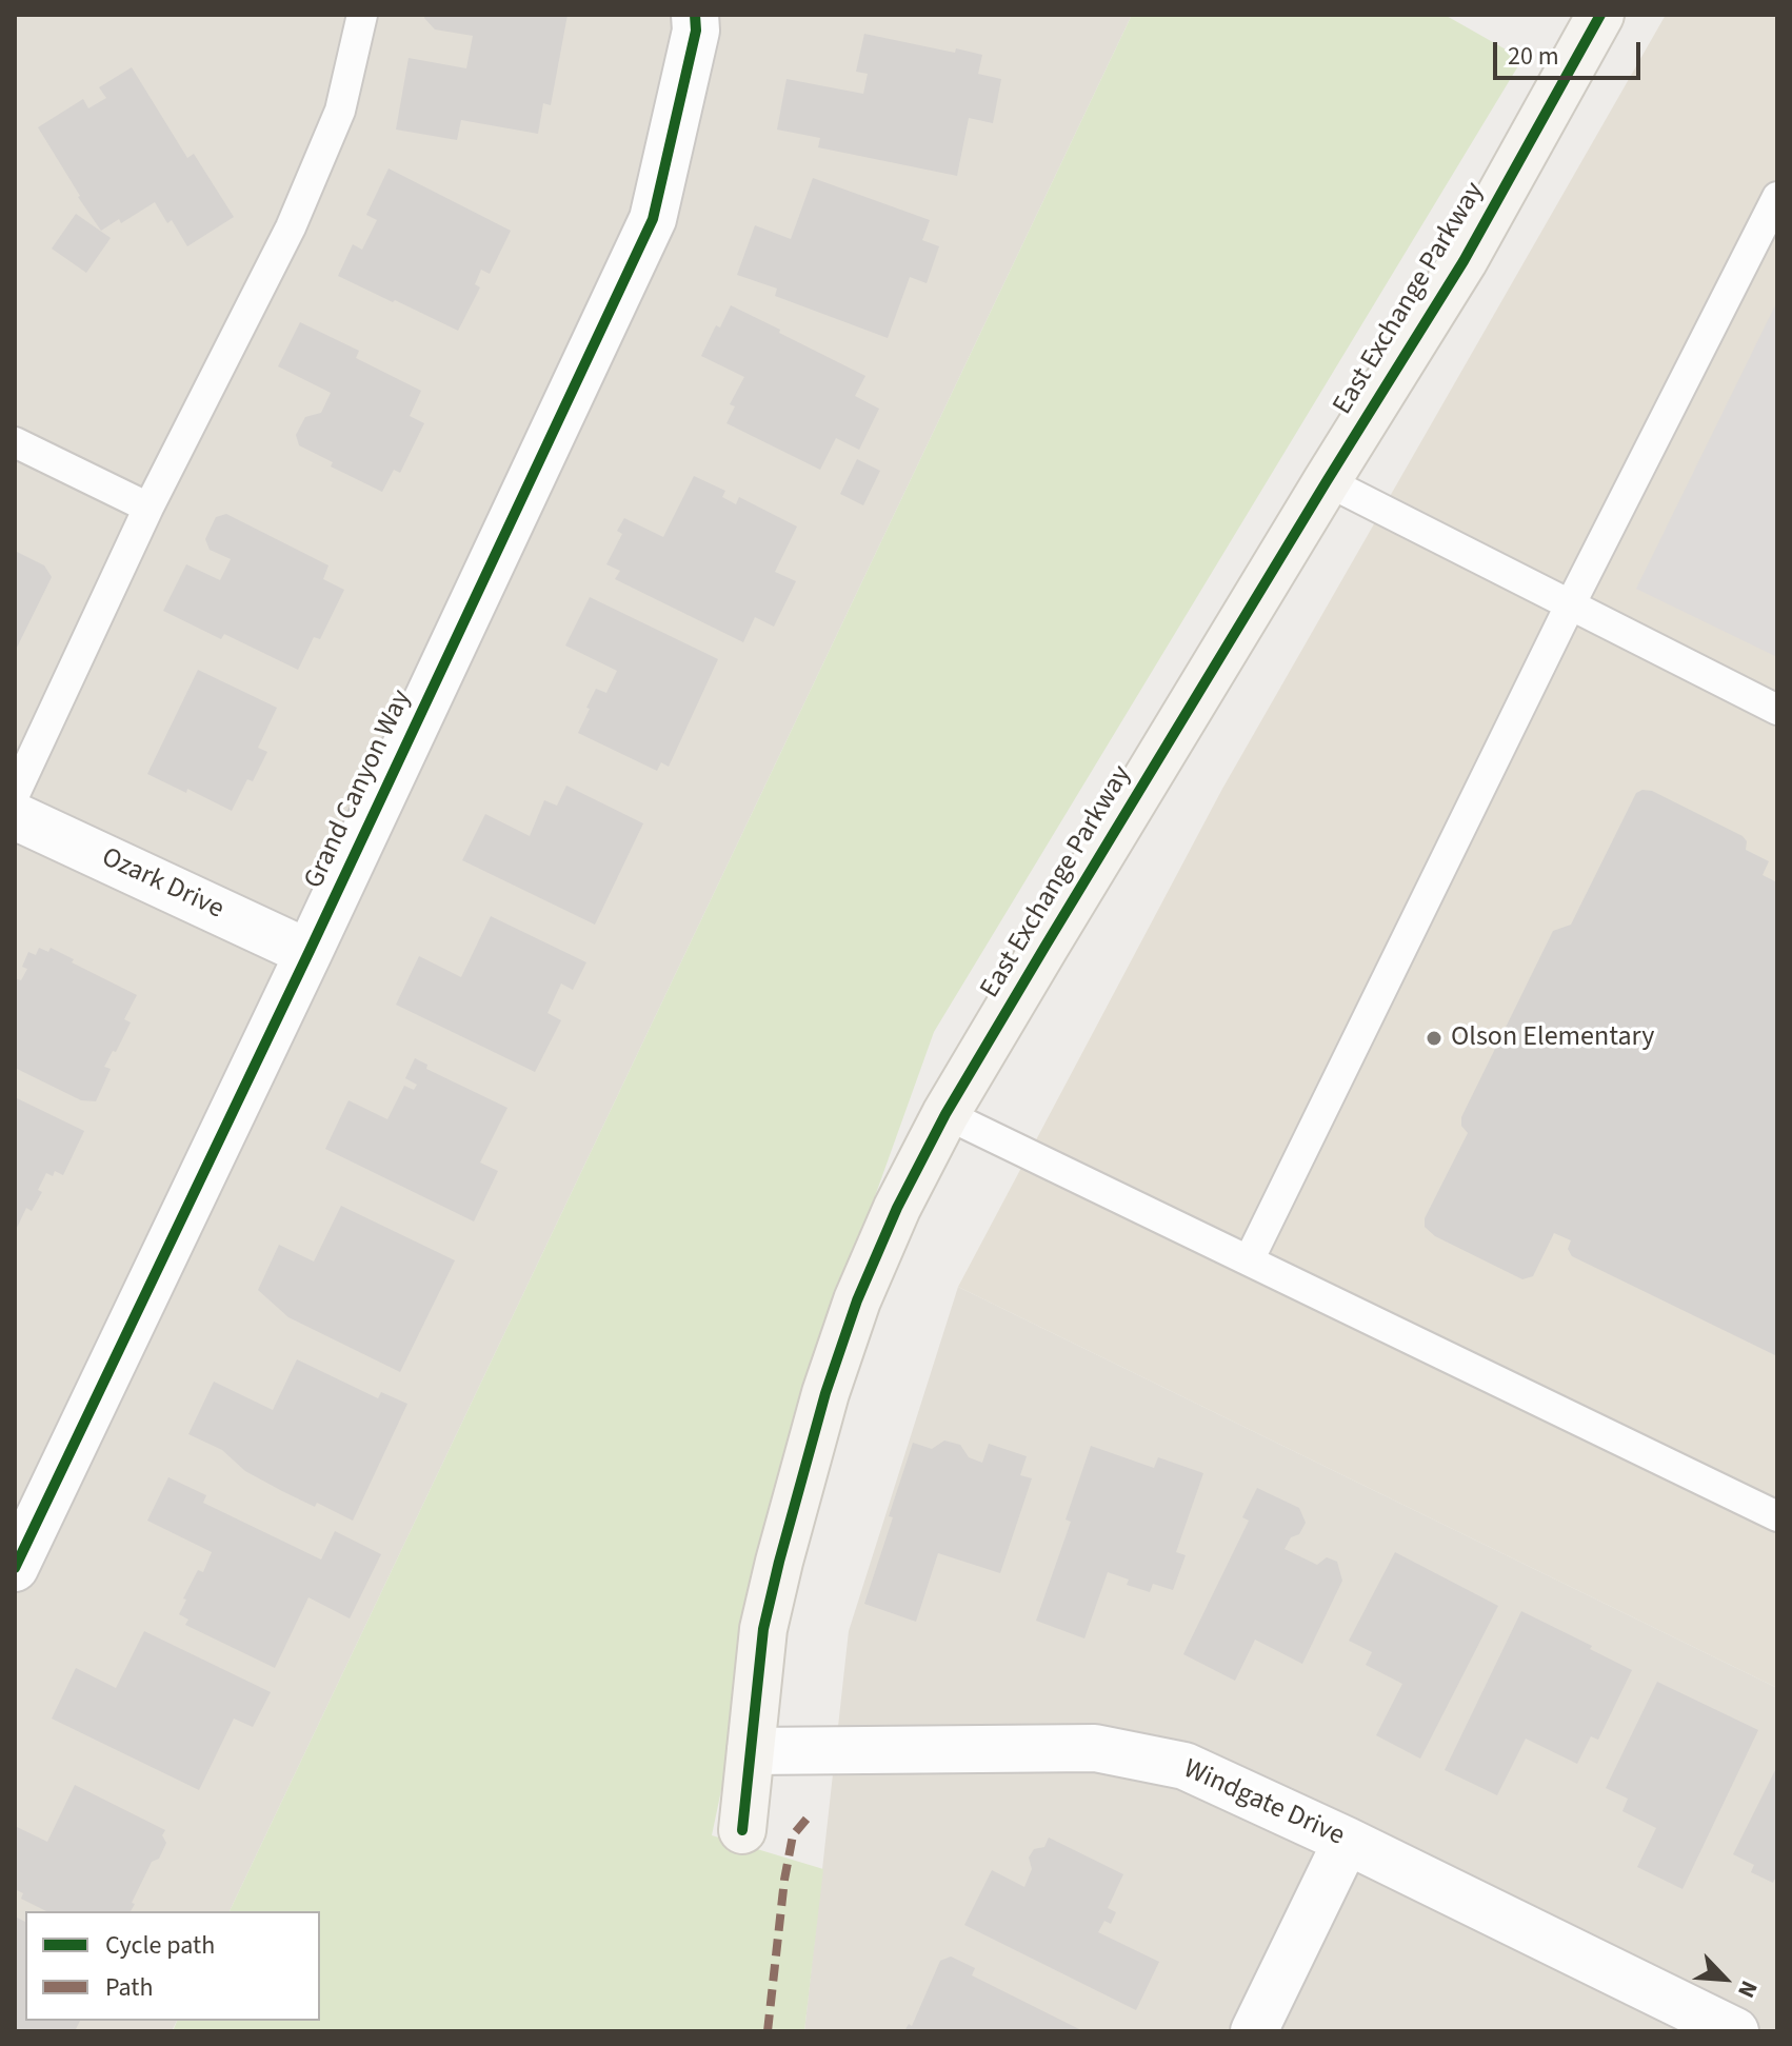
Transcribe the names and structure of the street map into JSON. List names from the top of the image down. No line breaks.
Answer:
{"streets":{"street":["East Exchange Parkway","Grand Canyon Way","Ozark Drive","Windgate Drive"]},"crossings":[["East Exchange Parkway","Windgate Drive"],["Grand Canyon Way","Ozark Drive"]],"places":["Olson Elementary"],"legend":["Cycle path","Path"],"scale_bar":"20 m","north":"bottom right"}
